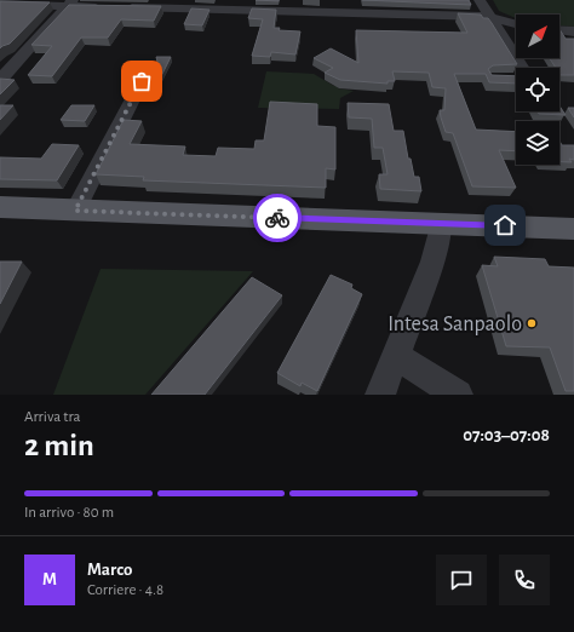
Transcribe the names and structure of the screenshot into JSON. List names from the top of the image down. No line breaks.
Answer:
{"places":["Intesa Sanpaolo"],"north":"top right","page":{"heading":["2 min","Arriva tra","07:03–07:08"],"panel":["Marco","Corriere · 4.8"],"bar":"In arrivo · 80 m","round":"M"}}
